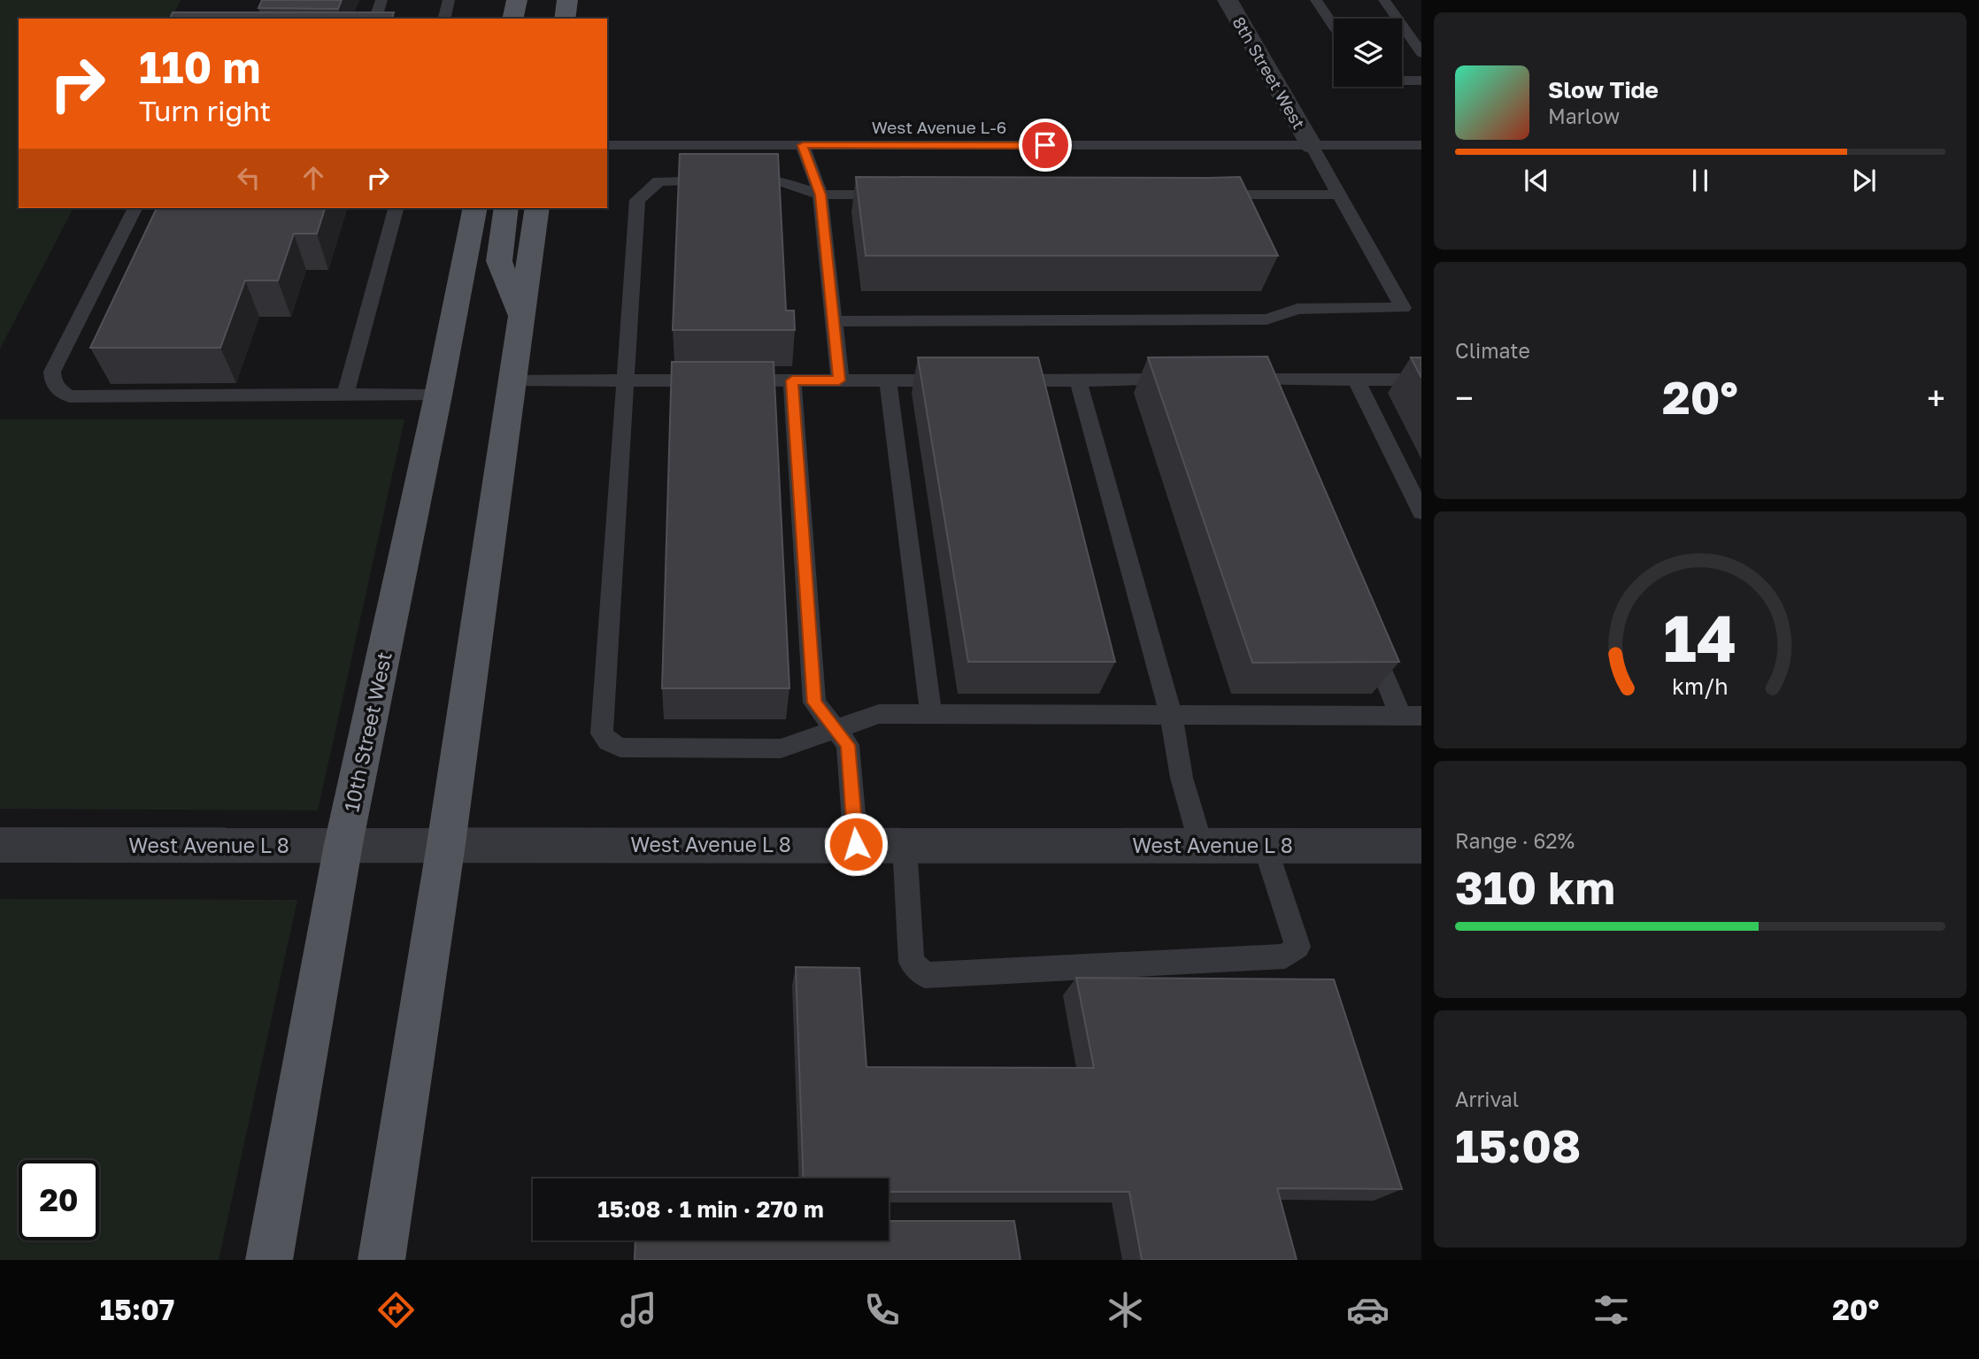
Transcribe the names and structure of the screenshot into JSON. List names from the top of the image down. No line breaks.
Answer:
{"streets":{"main road":["10th Street West"],"street":["8th Street West","West Avenue L 8"],"lane":["West Avenue L-6"]},"crossings":[["8th Street West","West Avenue L-6"],["10th Street West","West Avenue L 8"]],"page":{"turn":["110 m","Turn right"],"song":["Slow Tide","Marlow"],"tile":["Climate",["Range · 62%","310 km"],["Arrival","15:08"]],"heat":["−","20°","+"],"limit":"20","trip":"15:08 · 1 min · 270 m","tabs":["15:07","20°"],"gauge":["14","km/h"]}}
